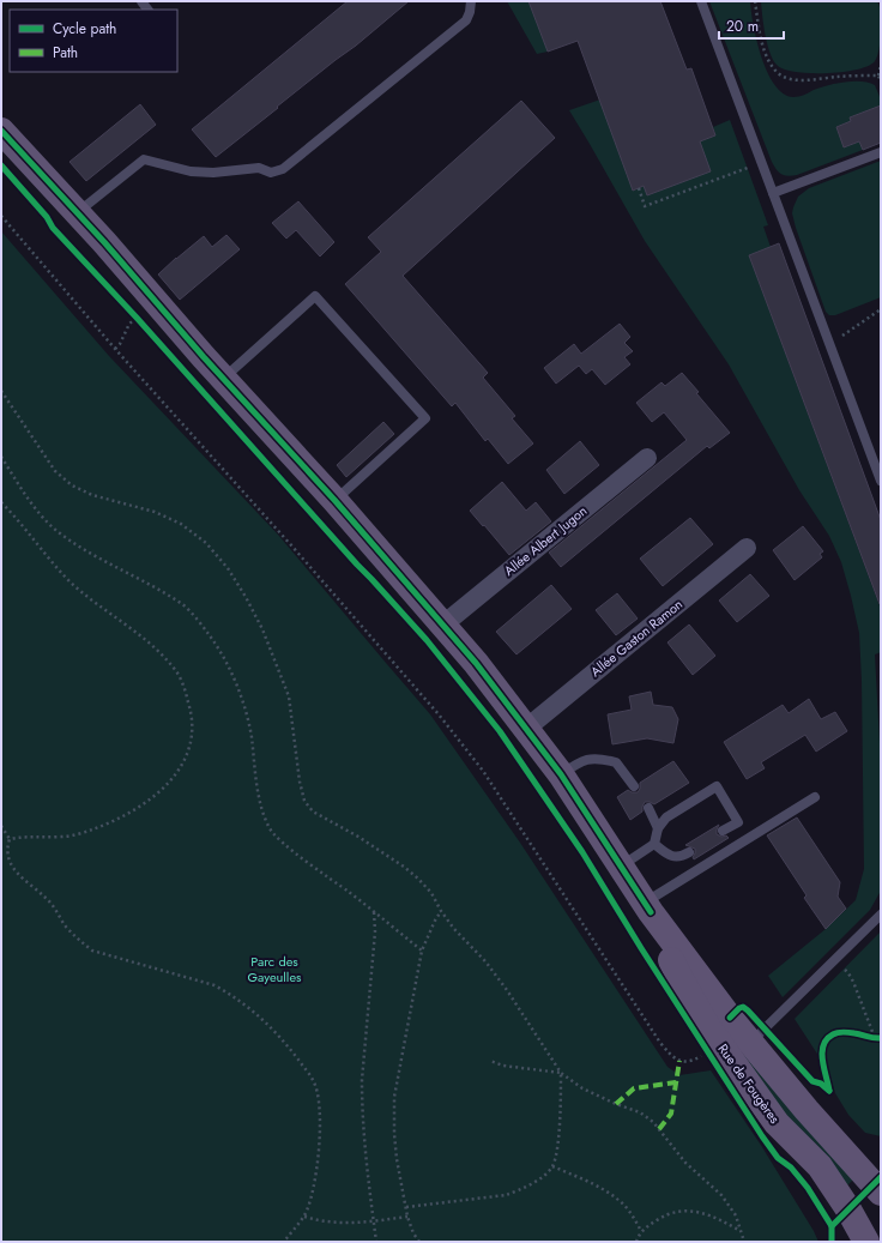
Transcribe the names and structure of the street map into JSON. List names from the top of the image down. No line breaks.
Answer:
{"streets":{"main road":["Rue de Fougères"],"street":["Allée Albert Jugon","Allée Gaston Ramon"]},"parks":["Parc des Gayeulles"],"legend":["Cycle path","Path"],"scale_bar":"20 m"}
